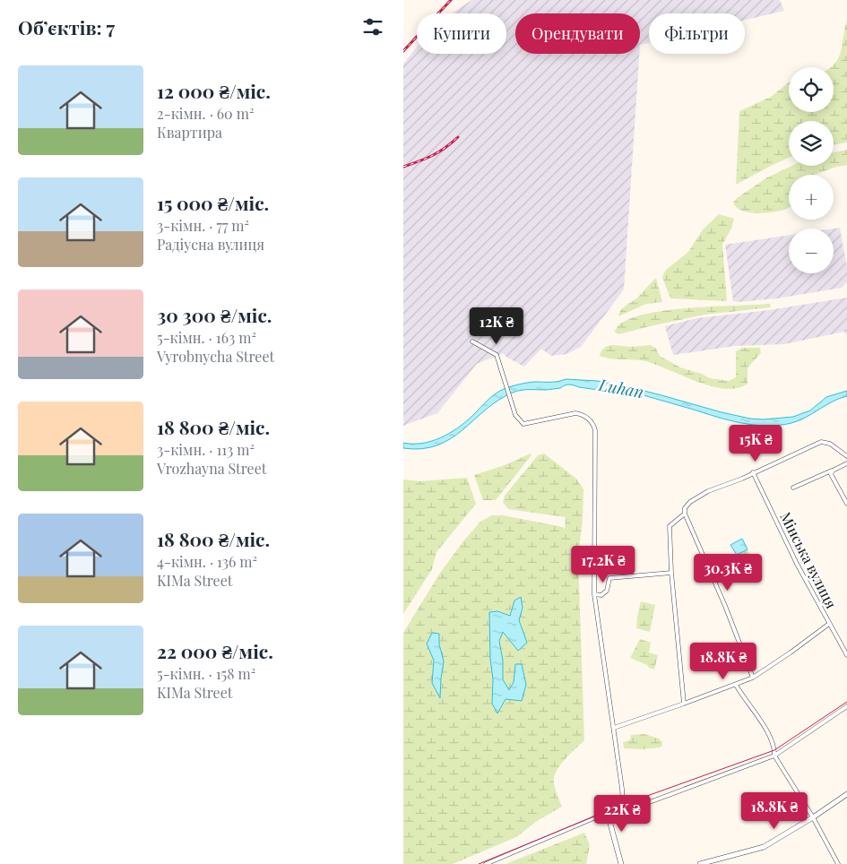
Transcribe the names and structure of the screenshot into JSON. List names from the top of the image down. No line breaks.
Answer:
{"streets":{"street":["Мінська вулиця"]},"water":["Luhan"],"page":{"heading":"Об’єктів: 7","chip":["Купити","Орендувати","Фільтри"],"list":[{"name":"12 000 ₴/міс.","note":"2-кімн. · 60 m² · Квартира"},{"name":"15 000 ₴/міс.","note":"3-кімн. · 77 m² · Радіусна вулиця"},{"name":"30 300 ₴/міс.","note":"5-кімн. · 163 m² · Vyrobnycha Street"},{"name":"18 800 ₴/міс.","note":"3-кімн. · 113 m² · Vrozhayna Street"},{"name":"18 800 ₴/міс.","note":"4-кімн. · 136 m² · KIMa Street"},{"name":"22 000 ₴/міс.","note":"5-кімн. · 158 m² · KIMa Street"}],"map_buttons":["+","−"],"price":["12K ₴","15K ₴","17.2K ₴","30.3K ₴","18.8K ₴","18.8K ₴","22K ₴"]}}
